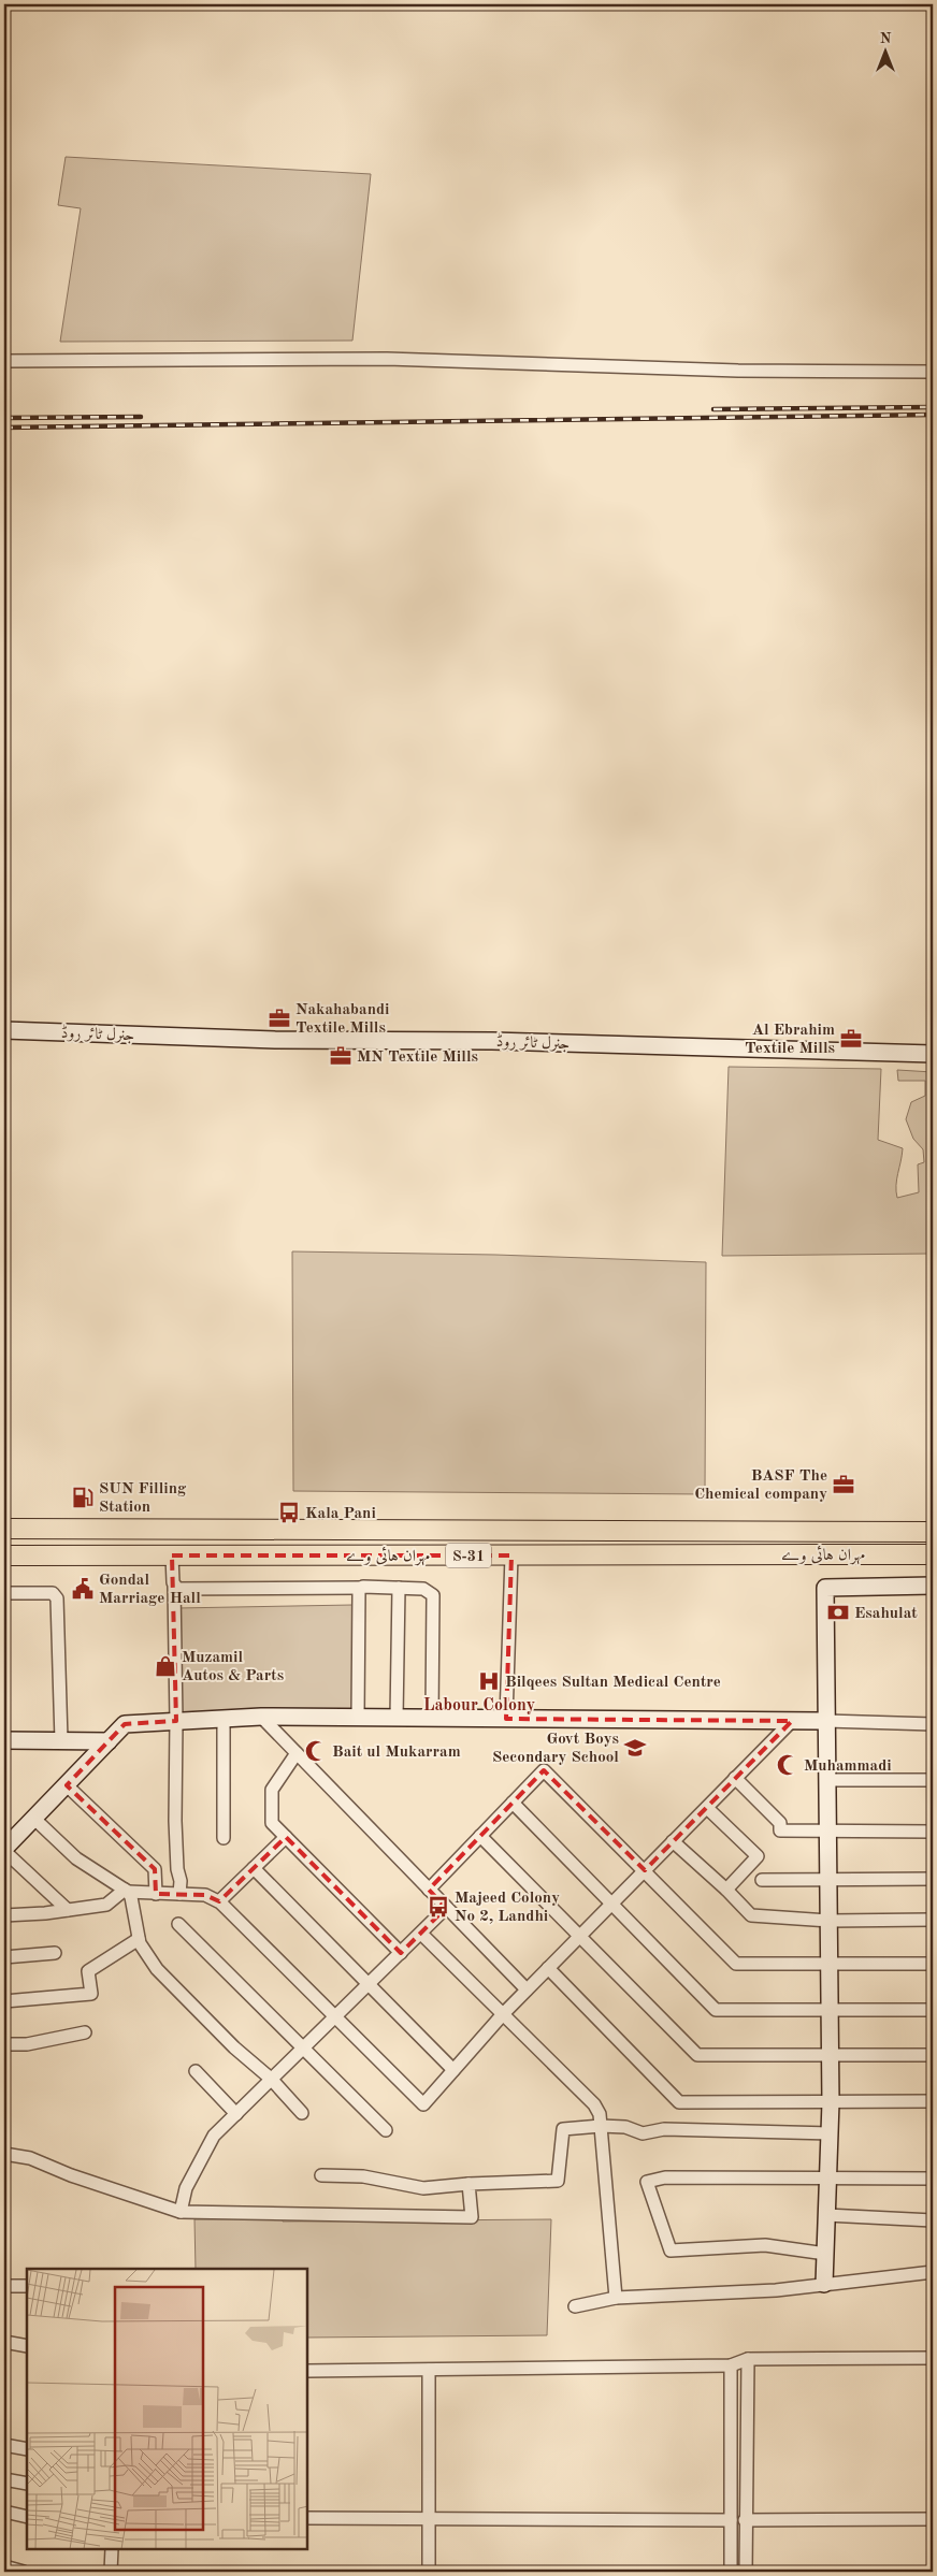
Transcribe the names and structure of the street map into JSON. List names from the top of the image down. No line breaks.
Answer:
{"streets":{"main road":["مہران ہائی وے","S-31"],"street":["جنرل ٹائر روڈ"]},"districts":["Labour Colony"],"places":{"office":["Nakahabandi Textile Mills","Al Ebrahim Textile Mills","MN Textile Mills","BASF The Chemical company"],"fuel station":["SUN Filling Station"],"bus stop":["Kala Pani","Majeed Colony No 2, Landhi"],"public building":["Gondal Marriage Hall"],"bank":["Esahulat"],"shop":["Muzamil Autos & Parts"],"hospital":["Bilqees Sultan Medical Centre"],"school or university":["Govt Boys Secondary School"],"mosque":["Bait ul Mukarram","Muhammadi"]},"north":"top"}
